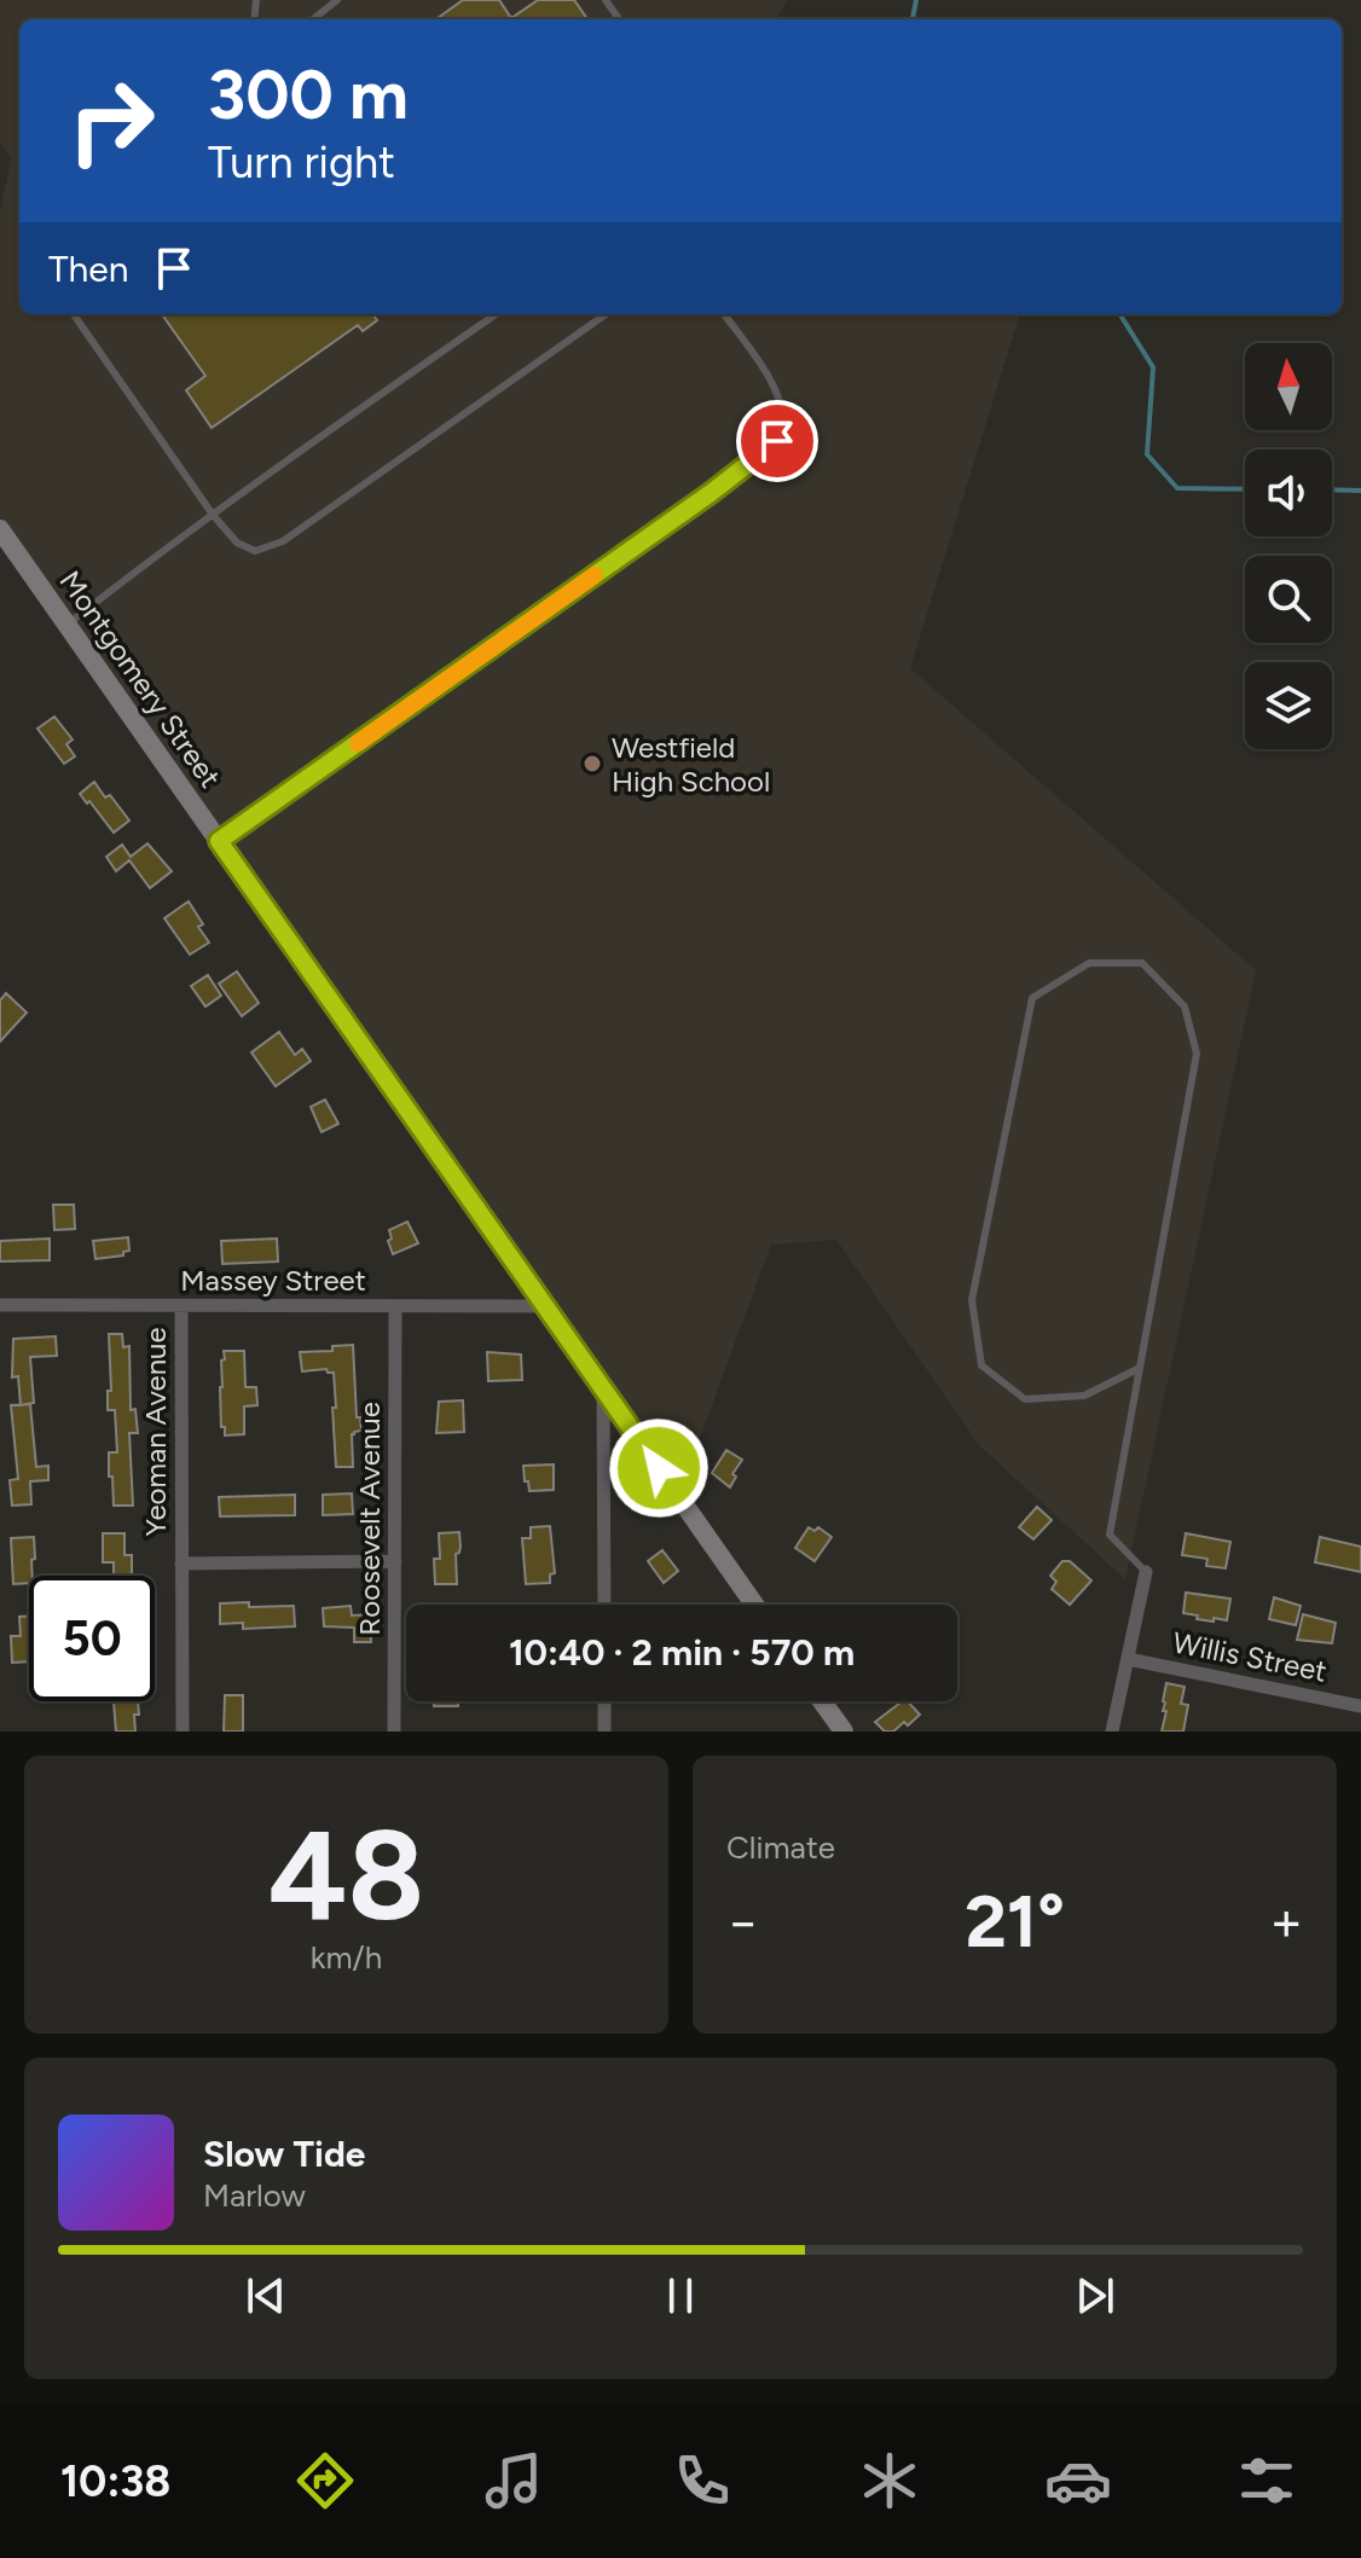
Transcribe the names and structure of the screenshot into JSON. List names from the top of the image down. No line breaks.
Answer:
{"streets":{"main road":["Montgomery Street"],"street":["Massey Street","Yeoman Avenue","Roosevelt Avenue","Willis Street"]},"crossings":[["Montgomery Street","Massey Street"],["Massey Street","Yeoman Avenue"],["Massey Street","Roosevelt Avenue"]],"places":["Westfield High School"],"north":"top","page":{"turn":["300 m","Turn right"],"then":"Then","limit":"50","trip":"10:40 · 2 min · 570 m","tile":[["48","km/h"],"Climate"],"heat":["−","21°","+"],"song":["Slow Tide","Marlow"],"tabs":"10:38"}}
